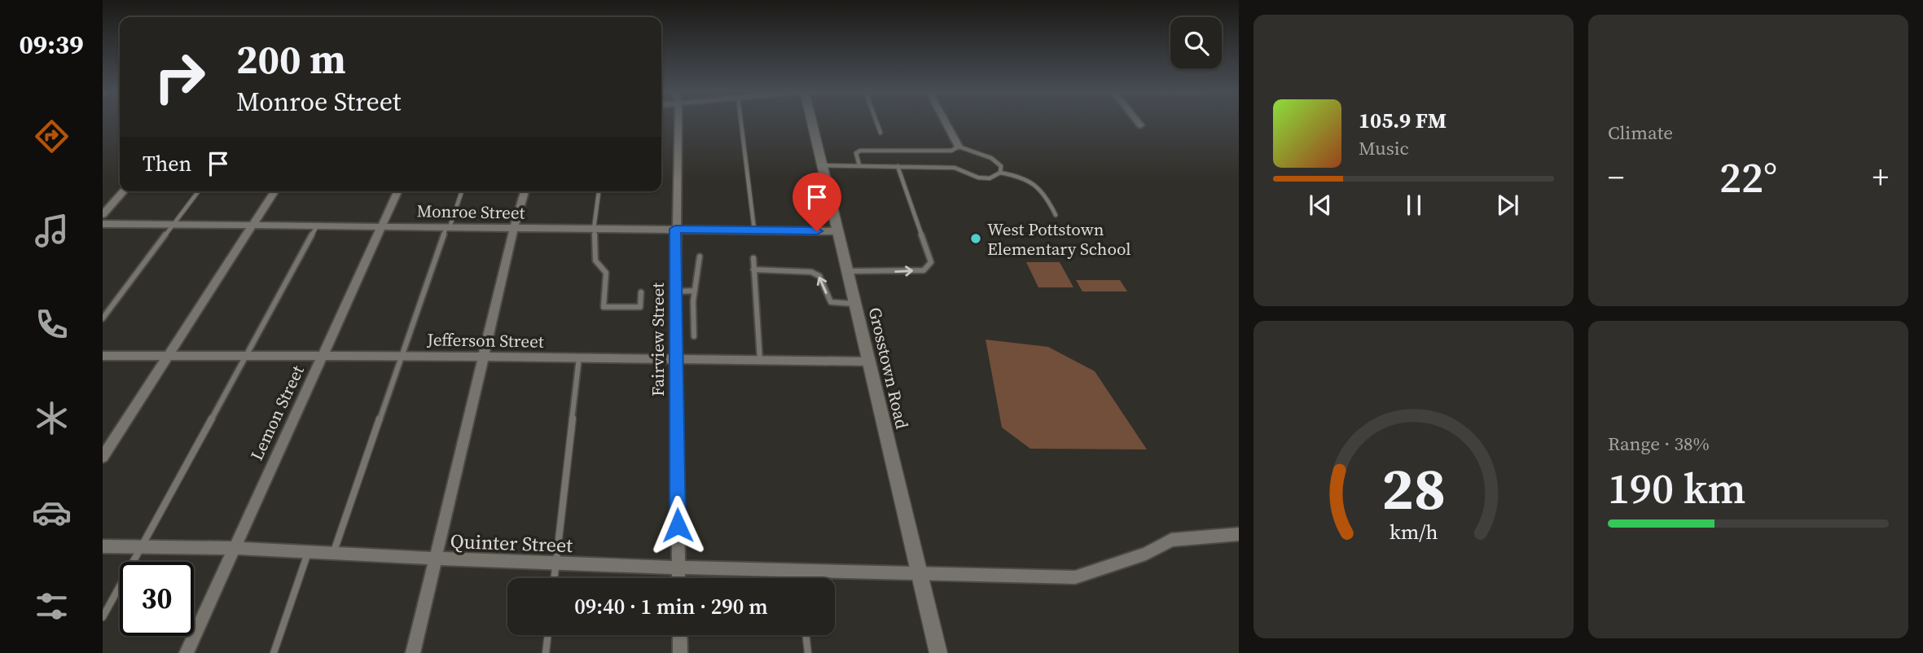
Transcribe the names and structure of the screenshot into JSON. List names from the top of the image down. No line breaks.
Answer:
{"streets":{"street":["Monroe Street","Fairview Street","Jefferson Street","Grosstown Road","Lemon Street","Quinter Street"]},"crossings":[["Monroe Street","Fairview Street"],["Monroe Street","Grosstown Road"],["Monroe Street","Lemon Street"],["Fairview Street","Jefferson Street"],["Fairview Street","Quinter Street"],["Jefferson Street","Grosstown Road"],["Jefferson Street","Lemon Street"],["Grosstown Road","Quinter Street"],["Lemon Street","Quinter Street"]],"places":["West Pottstown Elementary School"],"page":{"tabs":"09:39","tile":["Climate",["Range · 38%","190 km"]],"turn":["200 m","Monroe Street"],"song":["105.9 FM","Music"],"then":"Then","heat":["−","22°","+"],"limit":"30","trip":"09:40 · 1 min · 290 m","gauge":["28","km/h"]}}
